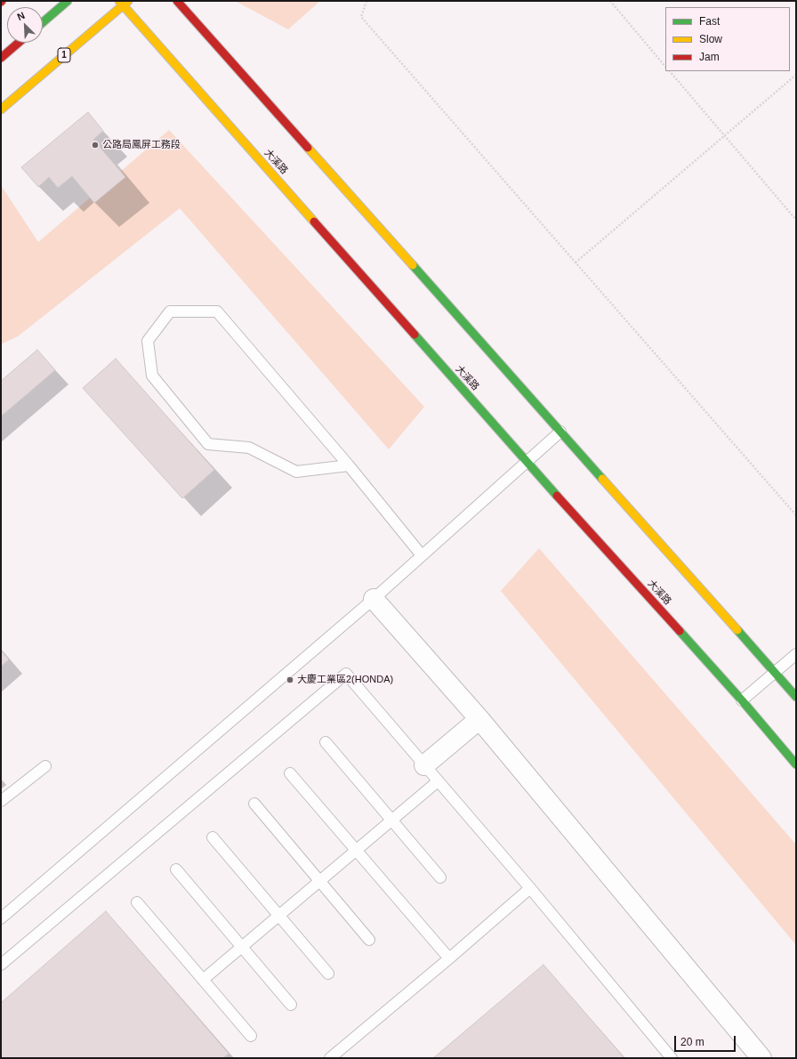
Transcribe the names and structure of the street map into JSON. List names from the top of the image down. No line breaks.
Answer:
{"streets":{"main road":["1","大溪路"]},"crossings":[["1","大溪路"]],"places":["公路局鳳屏工務段","大慶工業區2(HONDA)"],"legend":["Fast","Slow","Jam"],"scale_bar":"20 m","north":"top left"}
